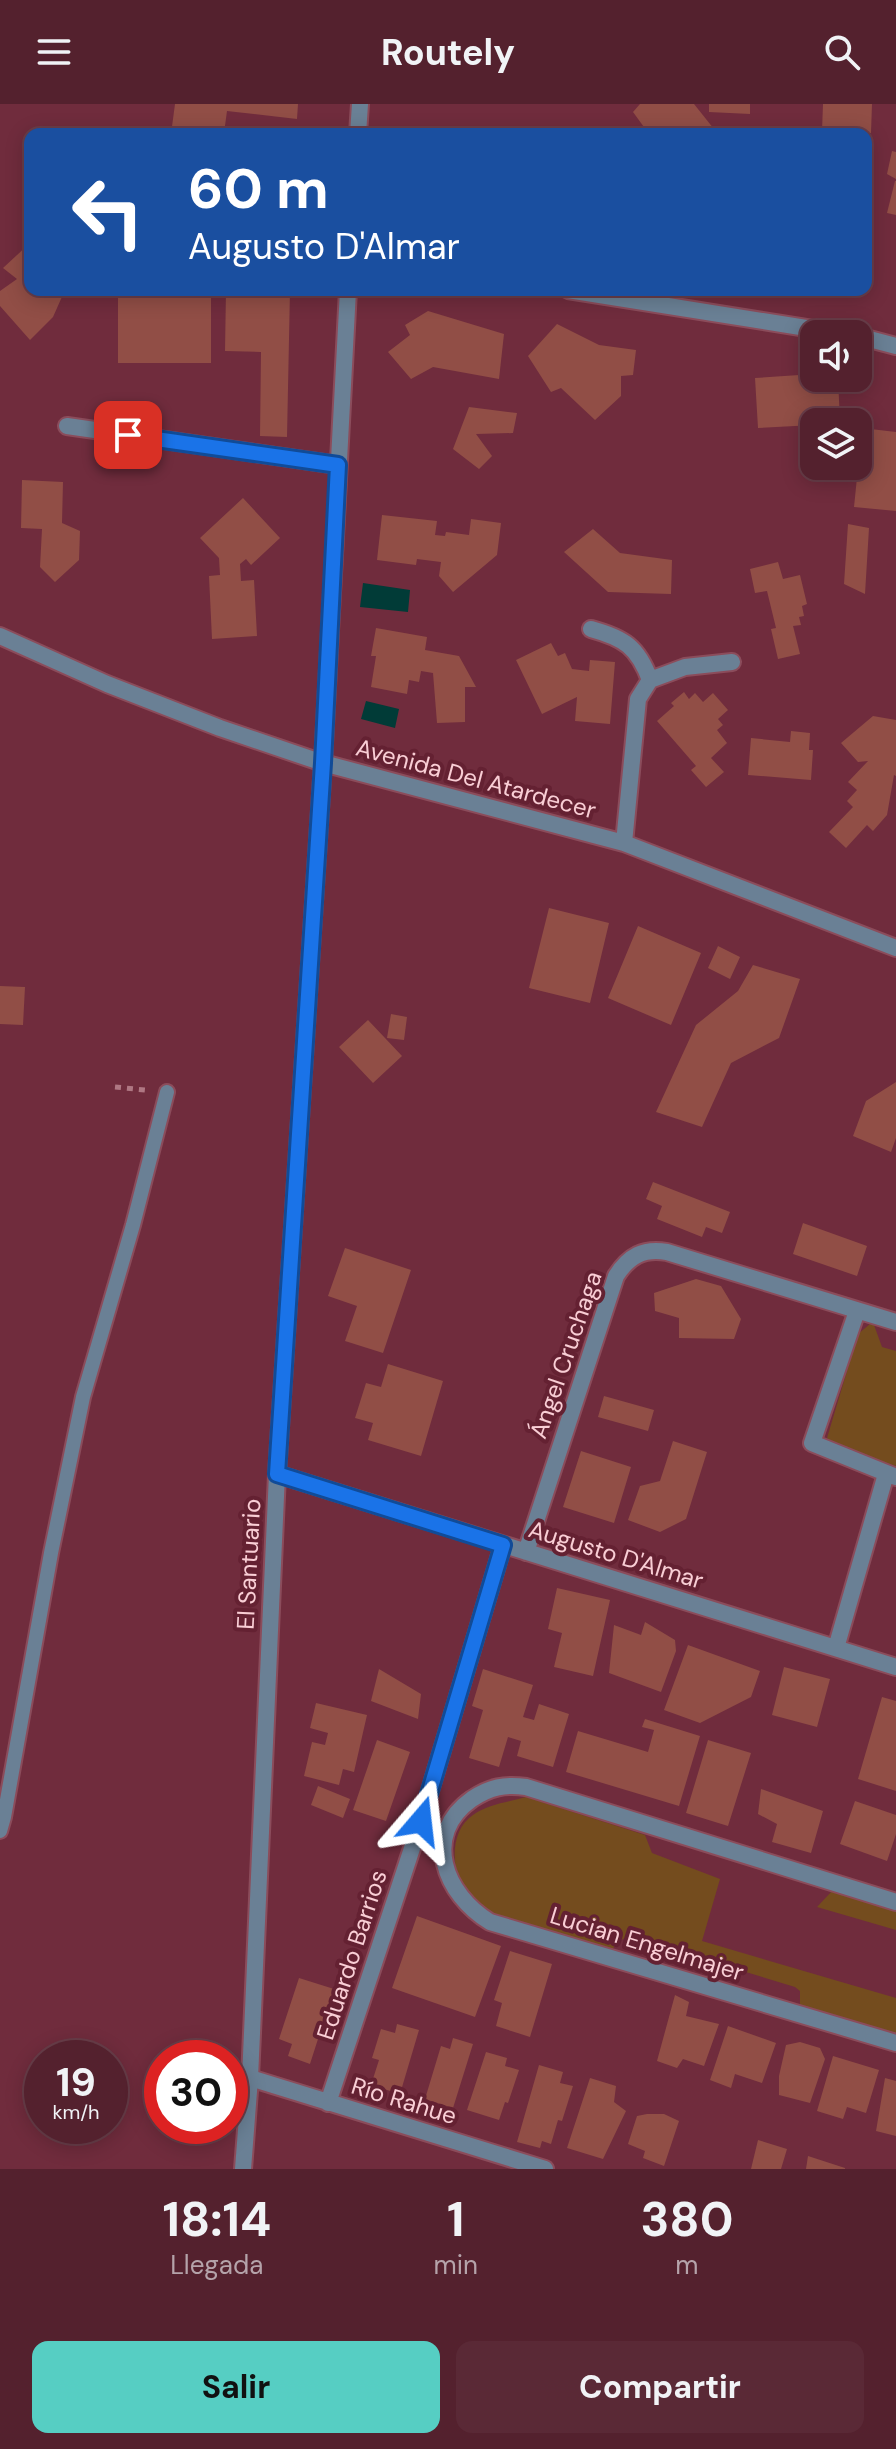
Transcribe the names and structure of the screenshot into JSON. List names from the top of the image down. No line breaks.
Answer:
{"streets":{"street":["Avenida Del Atardecer","Ángel Cruchaga","Augusto D'Almar","El Santuario","Lucian Engelmajer","Eduardo Barrios","Río Rahue"]},"crossings":[["Avenida Del Atardecer","El Santuario"],["Ángel Cruchaga","Augusto D'Almar"],["Augusto D'Almar","El Santuario"],["Augusto D'Almar","Eduardo Barrios"],["El Santuario","Río Rahue"],["Eduardo Barrios","Río Rahue"]],"page":{"header":"Routely","turn":["60 m","Augusto D'Almar"],"speed":"19 km/h","limit":"30","eta":["18:14","Llegada","1","min","380","m"],"buttons":["Salir","Compartir"]}}
